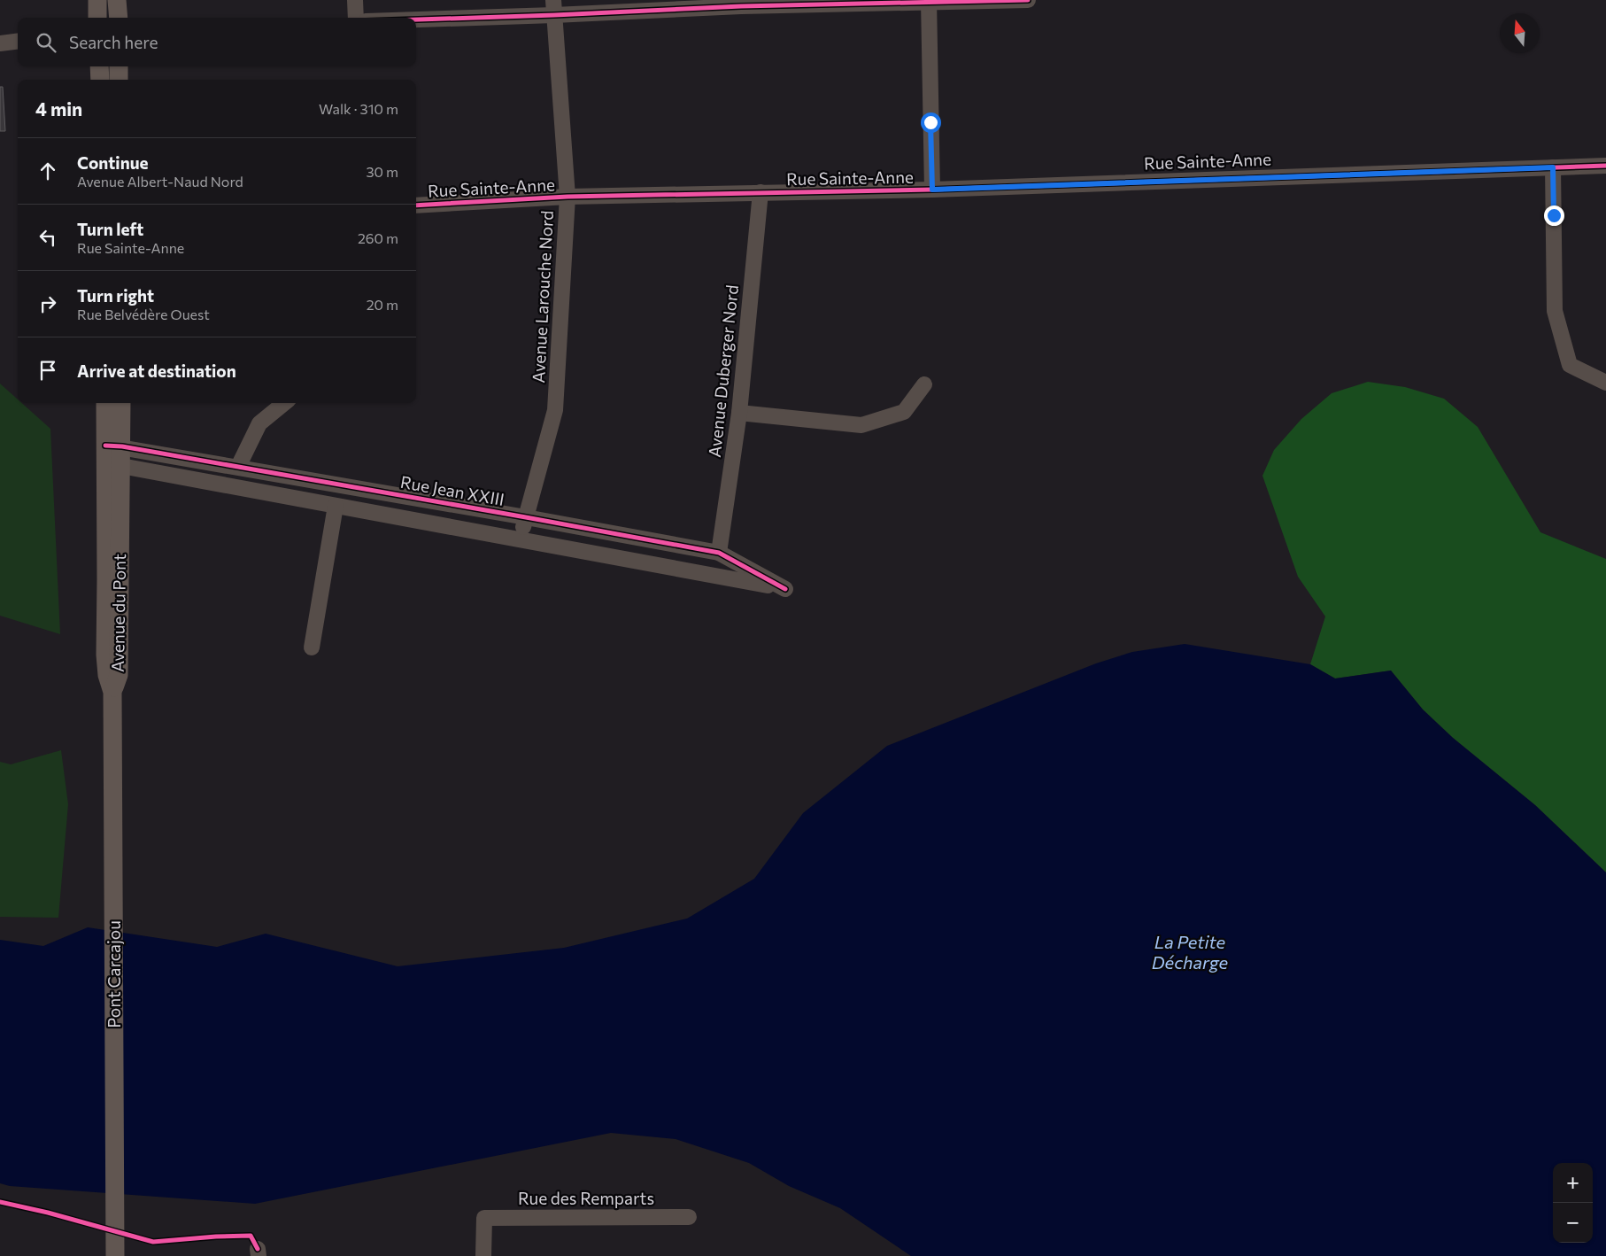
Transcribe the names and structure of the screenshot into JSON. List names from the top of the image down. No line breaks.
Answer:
{"streets":{"main road":["Avenue du Pont","Pont Carcajou"],"street":["Rue Sainte-Anne","Avenue Larouche Nord","Avenue Duberger Nord","Rue Jean XXIII","Rue des Remparts"]},"crossings":[["Rue Sainte-Anne","Avenue Larouche Nord"],["Rue Sainte-Anne","Avenue Duberger Nord"],["Avenue Larouche Nord","Rue Jean XXIII"],["Avenue Duberger Nord","Rue Jean XXIII"],["Rue Jean XXIII","Avenue du Pont"],["Avenue du Pont","Pont Carcajou"]],"water":["La Petite Décharge"],"north":"top","page":{"search":"Search here","heading":["4 min","Walk · 310 m"],"list":[["Continue","Avenue Albert-Naud Nord","30 m"],["Turn left","Rue Sainte-Anne","260 m"],["Turn right","Rue Belvédère Ouest","20 m"],"Arrive at destination"],"map_buttons":["+","−"]}}
